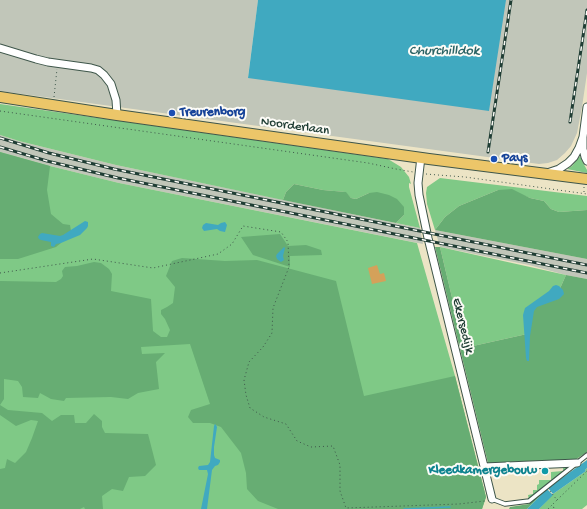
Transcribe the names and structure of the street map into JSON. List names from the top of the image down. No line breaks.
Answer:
{"streets":{"main road":["Noorderlaan"],"street":["Ekersedijk"]},"crossings":[["Noorderlaan","Ekersedijk"]],"water":["Churchilldok"],"places":["Treurenborg","Pays","Kleedkamergebouw"]}
